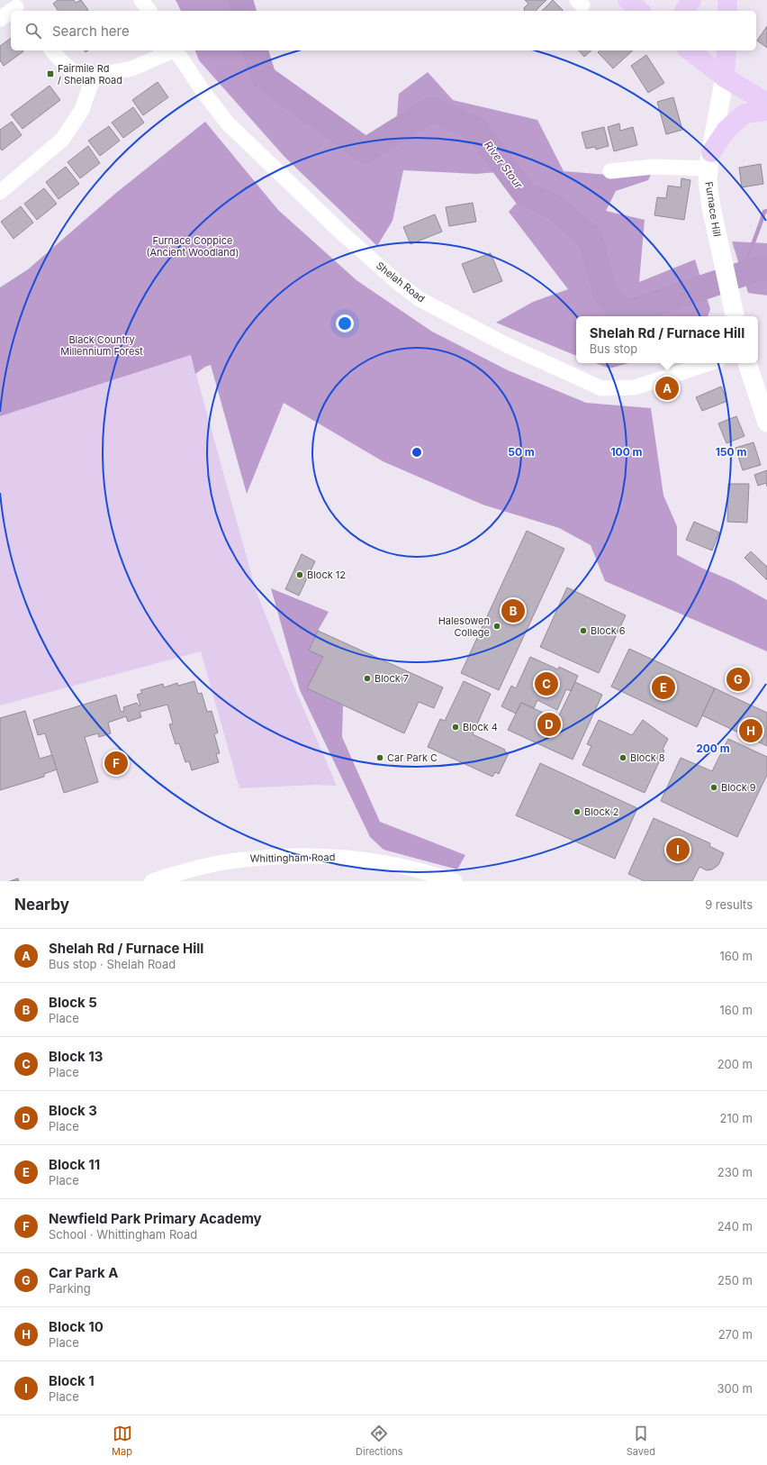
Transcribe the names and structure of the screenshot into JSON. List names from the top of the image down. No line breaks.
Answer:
{"streets":{"street":["Furnace Hill","Shelah Road","Whittingham Road"]},"water":["River Stour"],"parks":["Furnace Coppice (Ancient Woodland)","Black Country Millennium Forest"],"places":{"transit":["Fairmile Rd / Shelah Road"],"other":["Block 12","Halesowen College","Block 6","Block 7","Block 4","Car Park C","Block 8","Block 9","Block 2"]},"page":{"search":"Search here","popup":["Shelah Rd / Furnace Hill","Bus stop"],"pins":["A","B","G","C","E","D","H","F","I"],"heading":["Nearby","9 results"],"list":[{"mark":"A","name":"Shelah Rd / Furnace Hill","note":"Bus stop · Shelah Road","value":"160 m"},{"mark":"B","name":"Block 5","note":"Place","value":"160 m"},{"mark":"C","name":"Block 13","note":"Place","value":"200 m"},{"mark":"D","name":"Block 3","note":"Place","value":"210 m"},{"mark":"E","name":"Block 11","note":"Place","value":"230 m"},{"mark":"F","name":"Newfield Park Primary Academy","note":"School · Whittingham Road","value":"240 m"},{"mark":"G","name":"Car Park A","note":"Parking","value":"250 m"},{"mark":"H","name":"Block 10","note":"Place","value":"270 m"},{"mark":"I","name":"Block 1","note":"Place","value":"300 m"}],"nav":["Map","Directions","Saved"]},"rings":["50 m","100 m","150 m","200 m"]}
